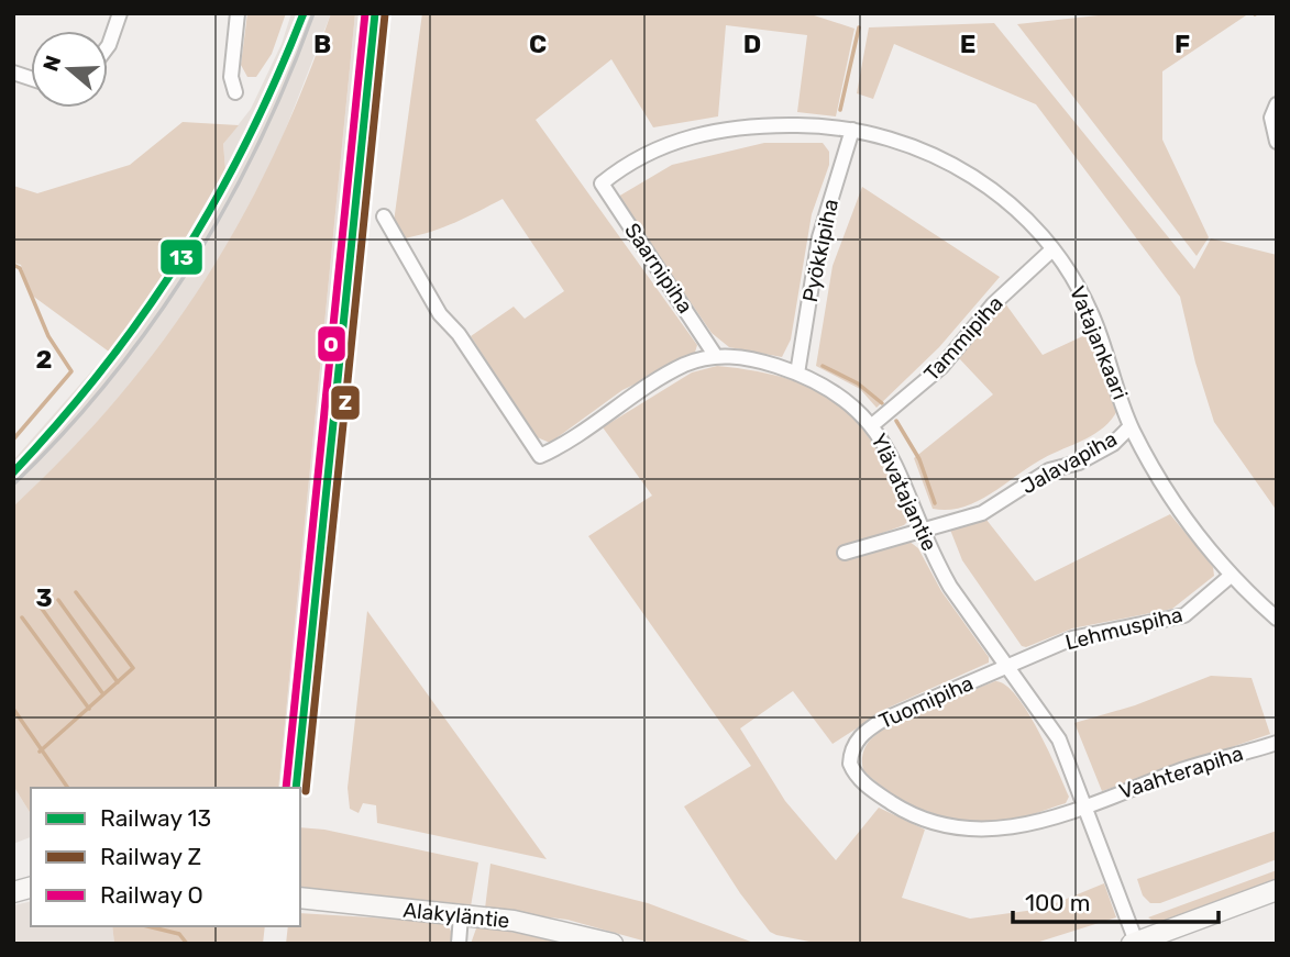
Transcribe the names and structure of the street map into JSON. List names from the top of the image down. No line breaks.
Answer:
{"streets":{"street":["Pyökkipiha","Saarnipiha","Tammipiha","Vatajankaari","Jalavapiha","Ylävatajantie","Lehmuspiha","Tuomipiha","Vaahterapiha","Alakyläntie"]},"crossings":[["Pyökkipiha","Vatajankaari"],["Pyökkipiha","Ylävatajantie"],["Saarnipiha","Vatajankaari"],["Saarnipiha","Ylävatajantie"],["Tammipiha","Vatajankaari"],["Tammipiha","Ylävatajantie"],["Vatajankaari","Jalavapiha"],["Vatajankaari","Lehmuspiha"],["Jalavapiha","Ylävatajantie"],["Ylävatajantie","Lehmuspiha"],["Ylävatajantie","Tuomipiha"],["Ylävatajantie","Vaahterapiha"],["Lehmuspiha","Tuomipiha"],["Tuomipiha","Vaahterapiha"]],"lines":["rail line 13","rail line O","rail line Z"],"legend":["Railway 13","Railway Z","Railway O"],"scale_bar":"100 m","north":"left","grid":{"columns":["B","C","D","E","F"],"rows":["2","3"]}}
